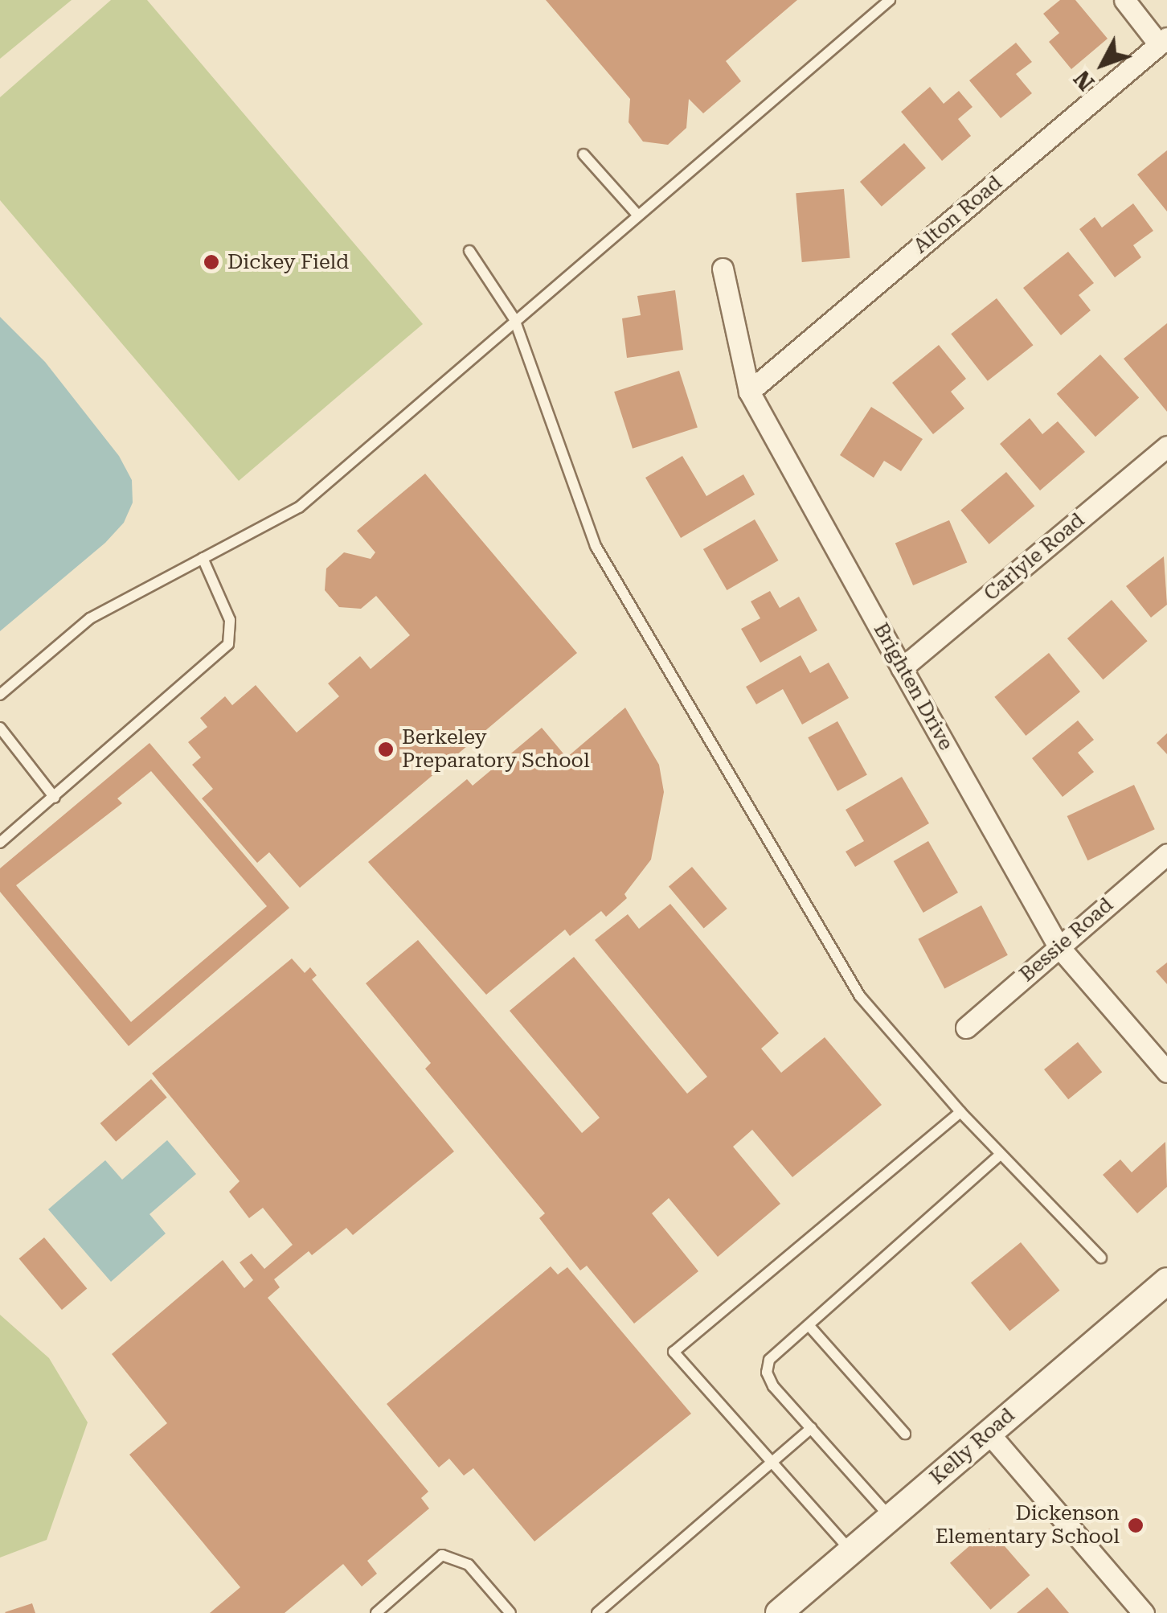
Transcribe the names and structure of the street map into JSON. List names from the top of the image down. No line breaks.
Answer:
{"streets":{"street":["Alton Road","Carlyle Road","Brighten Drive","Bessie Road","Kelly Road"]},"crossings":[["Alton Road","Brighten Drive"],["Carlyle Road","Brighten Drive"],["Brighten Drive","Bessie Road"]],"places":["Dickey Field","Berkeley Preparatory School","Dickenson Elementary School"],"north":"bottom left"}
